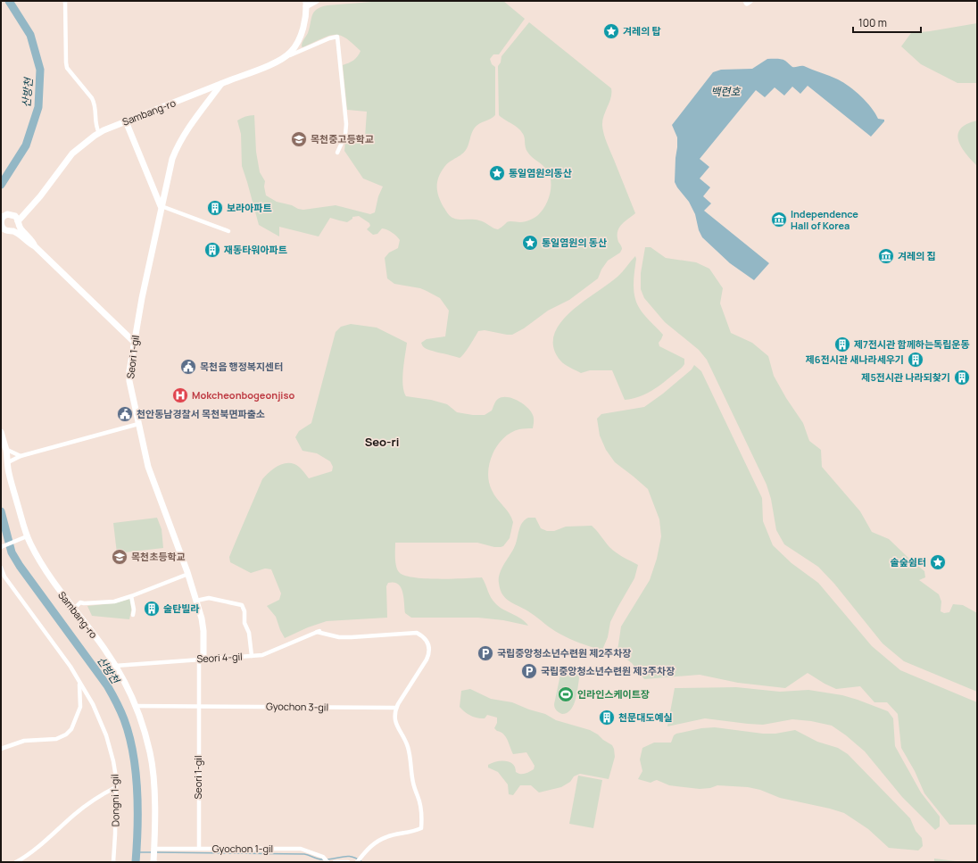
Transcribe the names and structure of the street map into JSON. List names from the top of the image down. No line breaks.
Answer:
{"streets":{"street":["Sambang-ro","Seori 1-gil","Seori 4-gil","Gyochon 3-gil","Dongni 1-gil","Gyochon 1-gil"]},"crossings":[["Sambang-ro","Seori 1-gil"],["Sambang-ro","Seori 4-gil"],["Sambang-ro","Gyochon 1-gil"],["Seori 1-gil","Seori 4-gil"],["Seori 1-gil","Gyochon 3-gil"],["Seori 1-gil","Gyochon 1-gil"],["Seori 4-gil","Gyochon 3-gil"]],"districts":["Seo-ri"],"water":["백련호","산방천"],"places":{"place":["겨레의 탑","통일염원의동산","통일염원의 동산","솔숲쉼터"],"school or university":["목천중고등학교","목천초등학교"],"building":["보라아파트","재동타워아파트","제7전시관 함께하는독립운동","제6전시관 새나라세우기","제5전시관 나라되찾기","술탄빌라","천문대도예실"],"museum":["Independence Hall of Korea","겨레의 집"],"public building":["목천읍 행정복지센터","천안동남경찰서 목천북면파출소"],"hospital":["Mokcheonbogeonjiso"],"parking":["국립중앙청소년수련원 제2주차장","국립중앙청소년수련원 제3주차장"],"sports":["인라인스케이트장"]},"scale_bar":"100 m"}
